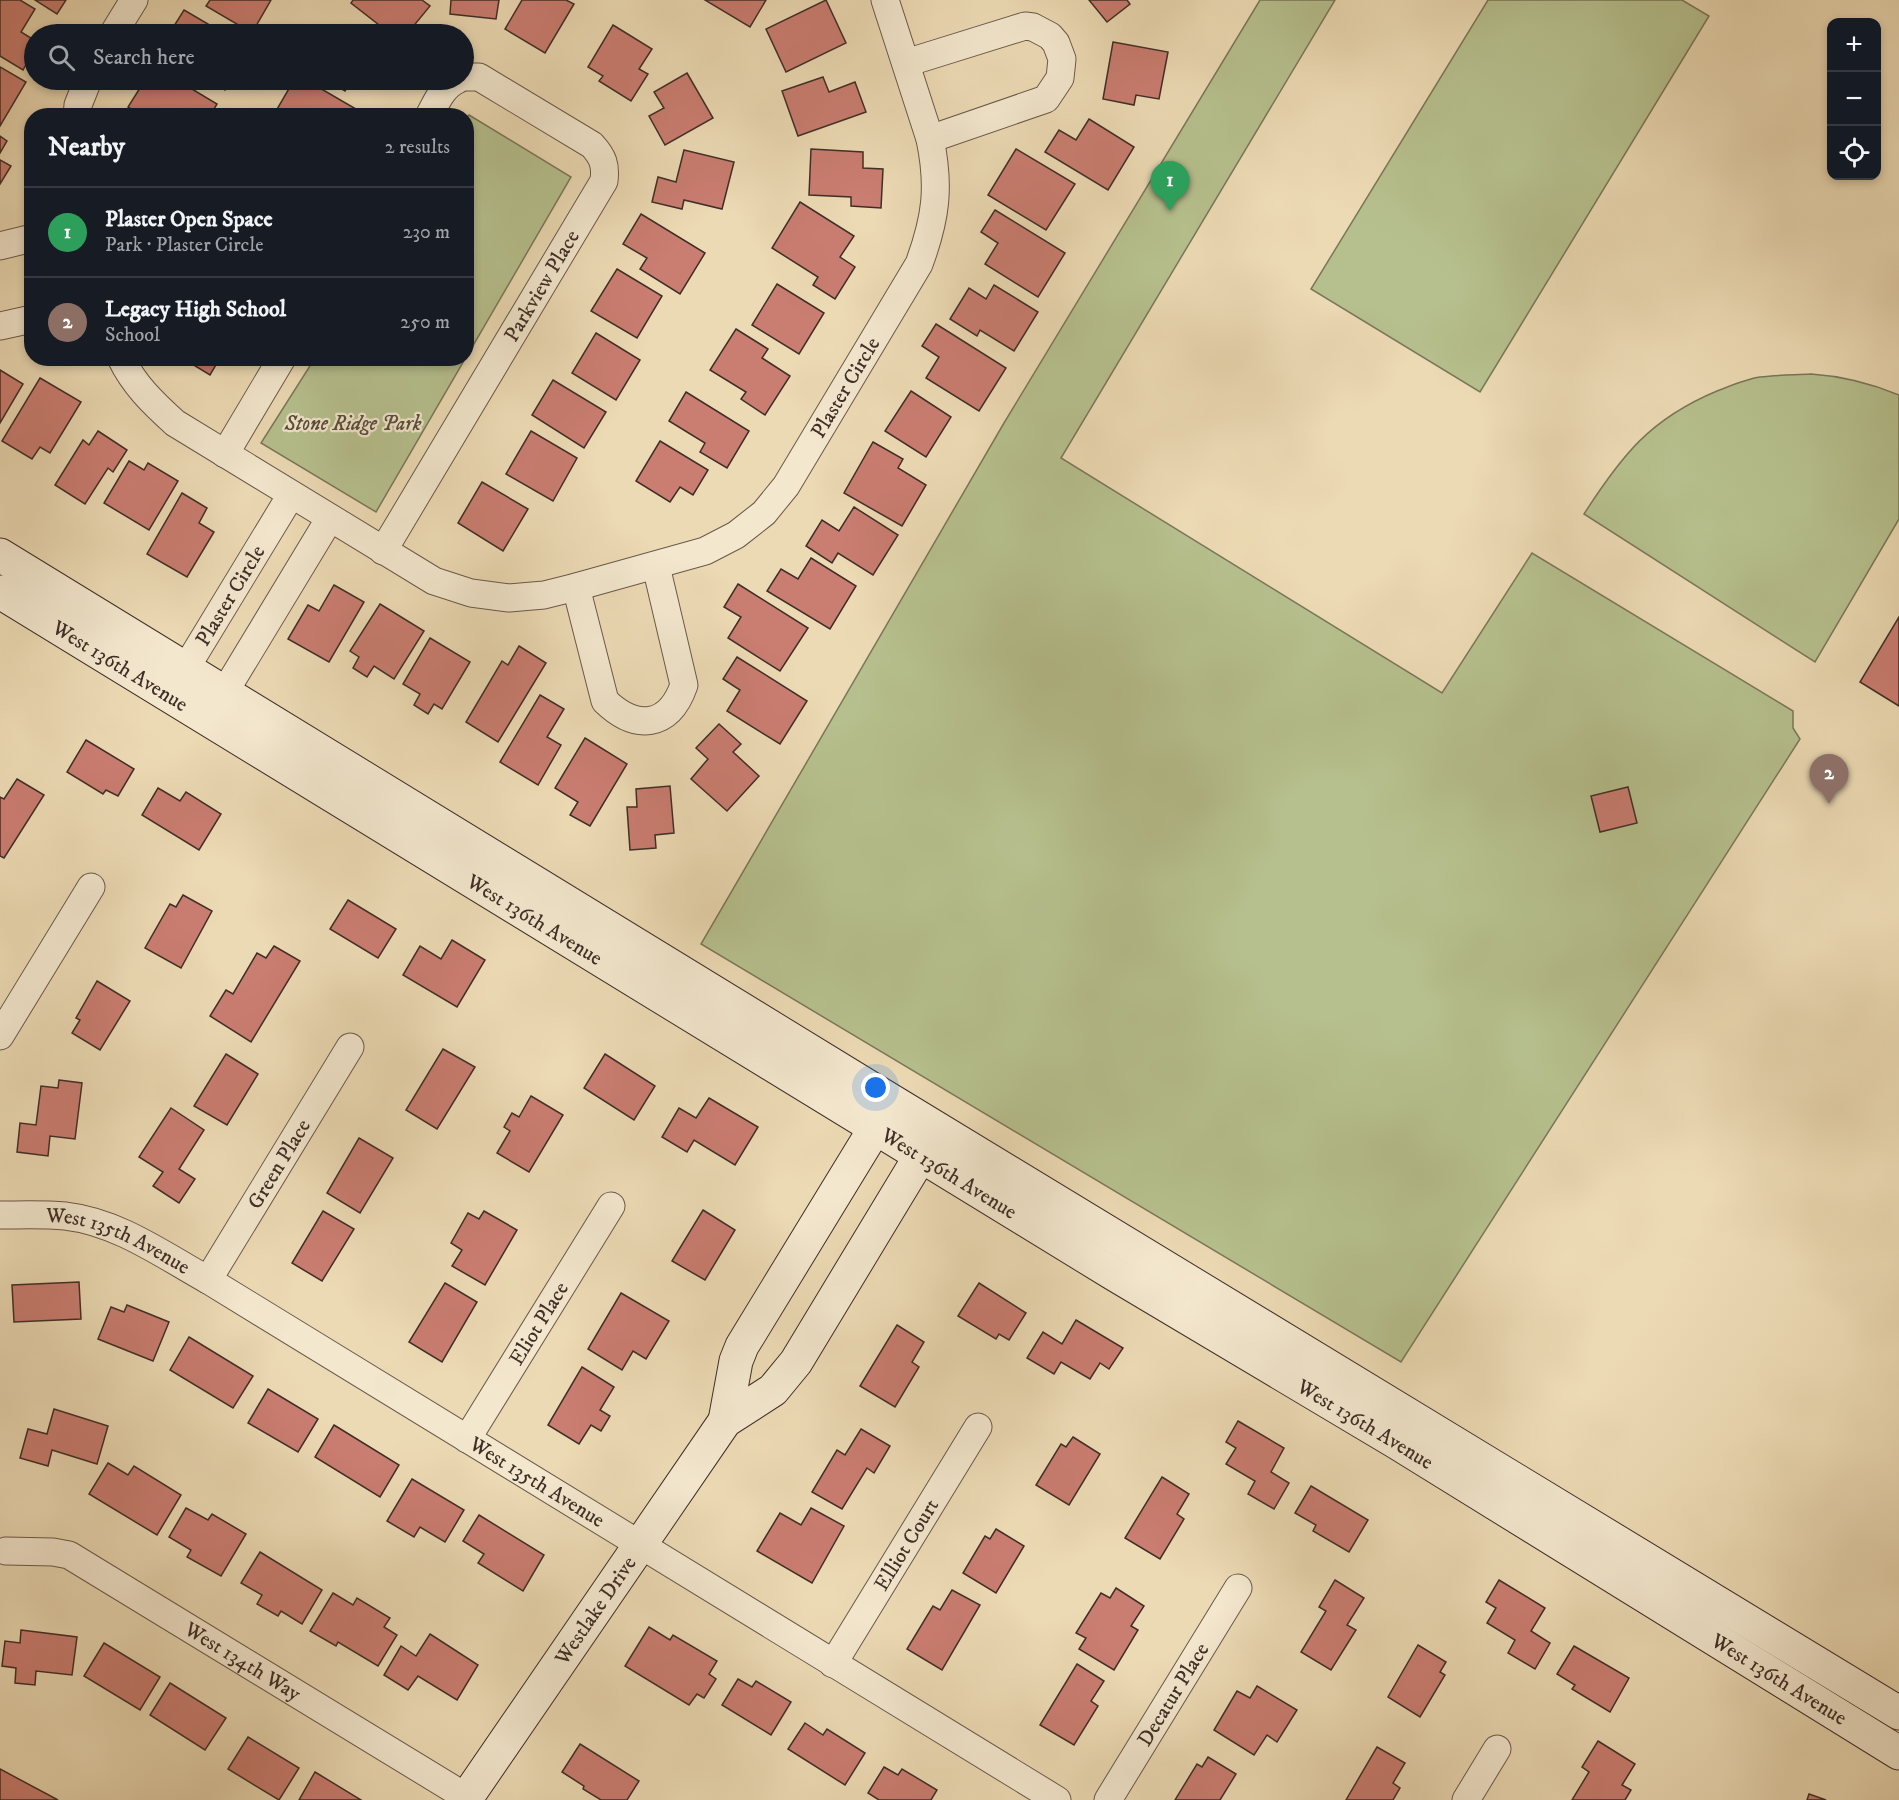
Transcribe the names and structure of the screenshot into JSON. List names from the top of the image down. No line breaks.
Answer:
{"streets":{"main road":["West 136th Avenue","Westlake Drive"],"street":["Parkview Place","Plaster Circle","Green Place","West 135th Avenue","Eliot Place","Elliot Court","West 134th Way","Decatur Place"]},"crossings":[["Parkview Place","Plaster Circle"],["Plaster Circle","West 136th Avenue"],["West 136th Avenue","Westlake Drive"],["Green Place","West 135th Avenue"],["West 135th Avenue","Eliot Place"],["West 135th Avenue","Elliot Court"],["West 135th Avenue","Westlake Drive"],["Westlake Drive","West 134th Way"]],"parks":["Stone Ridge Park"],"page":{"map_buttons":["+","−"],"search":"Search here","heading":["Nearby","2 results"],"pins":["1","2"],"list":[{"mark":"1","name":"Plaster Open Space","note":"Park · Plaster Circle","value":"230 m"},{"mark":"2","name":"Legacy High School","note":"School","value":"250 m"}]}}
